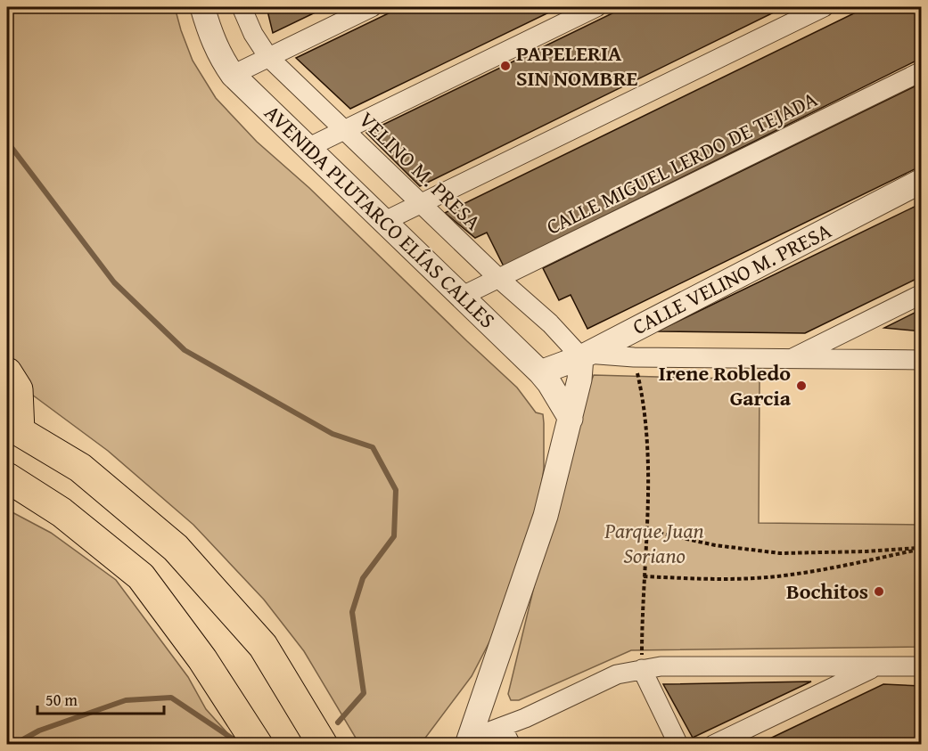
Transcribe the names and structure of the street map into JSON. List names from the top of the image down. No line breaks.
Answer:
{"streets":{"street":["CALLE MIGUEL LERDO DE TEJADA","VELINO M. PRESA","AVENIDA PLUTARCO ELÍAS CALLES","CALLE VELINO M. PRESA"]},"crossings":[["CALLE MIGUEL LERDO DE TEJADA","VELINO M. PRESA"],["CALLE MIGUEL LERDO DE TEJADA","AVENIDA PLUTARCO ELÍAS CALLES"],["VELINO M. PRESA","CALLE VELINO M. PRESA"],["AVENIDA PLUTARCO ELÍAS CALLES","CALLE VELINO M. PRESA"]],"parks":["Parque Juan Soriano"],"places":["PAPELERIA SIN NOMBRE","Irene Robledo Garcia","Bochitos"],"scale_bar":"50 m"}
